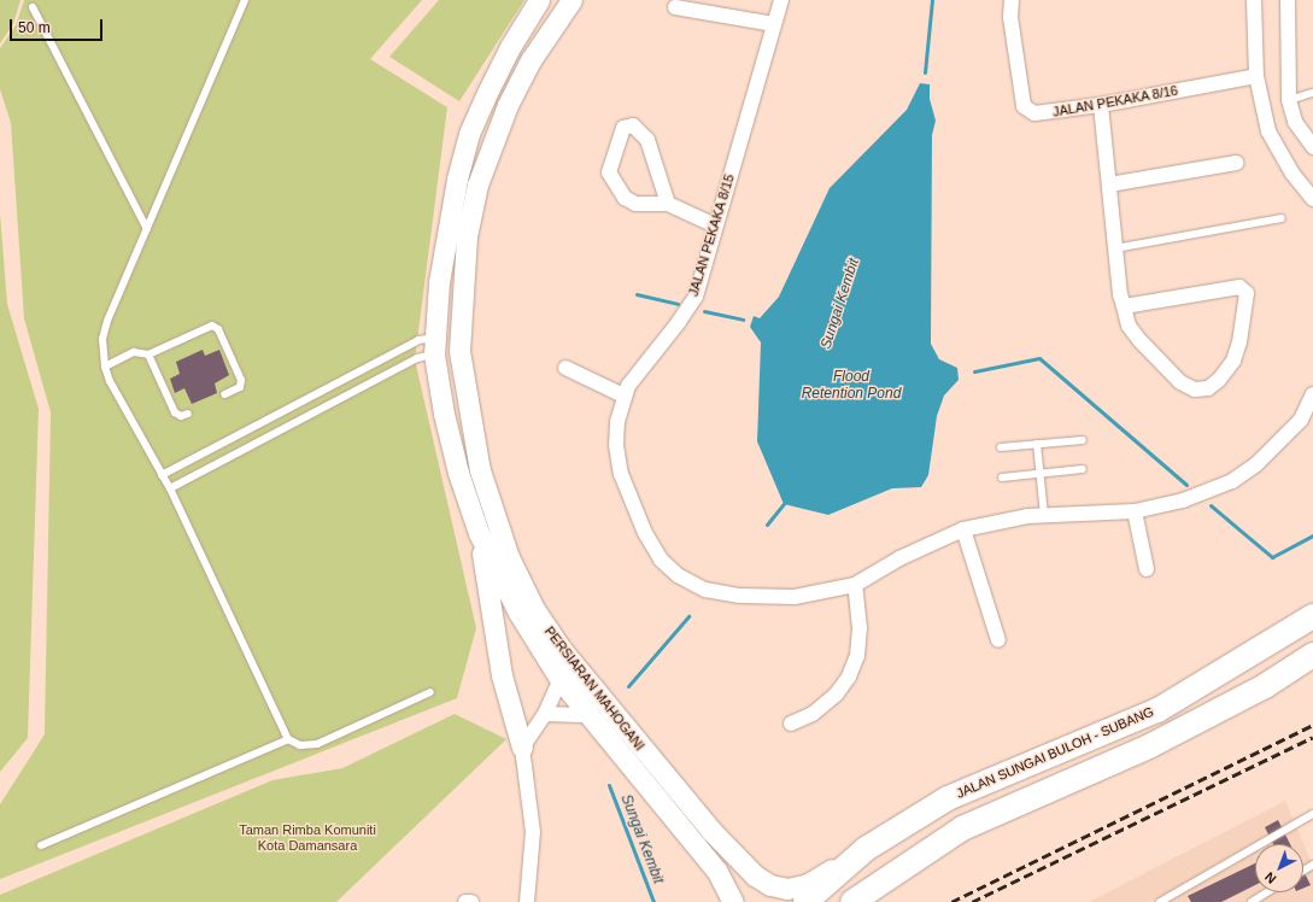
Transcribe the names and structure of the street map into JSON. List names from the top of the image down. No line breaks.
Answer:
{"streets":{"highway":["JALAN SUNGAI BULOH - SUBANG"],"main road":["PERSIARAN MAHOGANI"],"street":["JALAN PEKAKA 8/16","JALAN PEKAKA 8/15"]},"crossings":[["PERSIARAN MAHOGANI","JALAN SUNGAI BULOH - SUBANG"]],"water":["Sungai Kembit","Flood Retention Pond"],"parks":["Taman Rimba Komuniti Kota Damansara"],"scale_bar":"50 m","north":"bottom left"}
